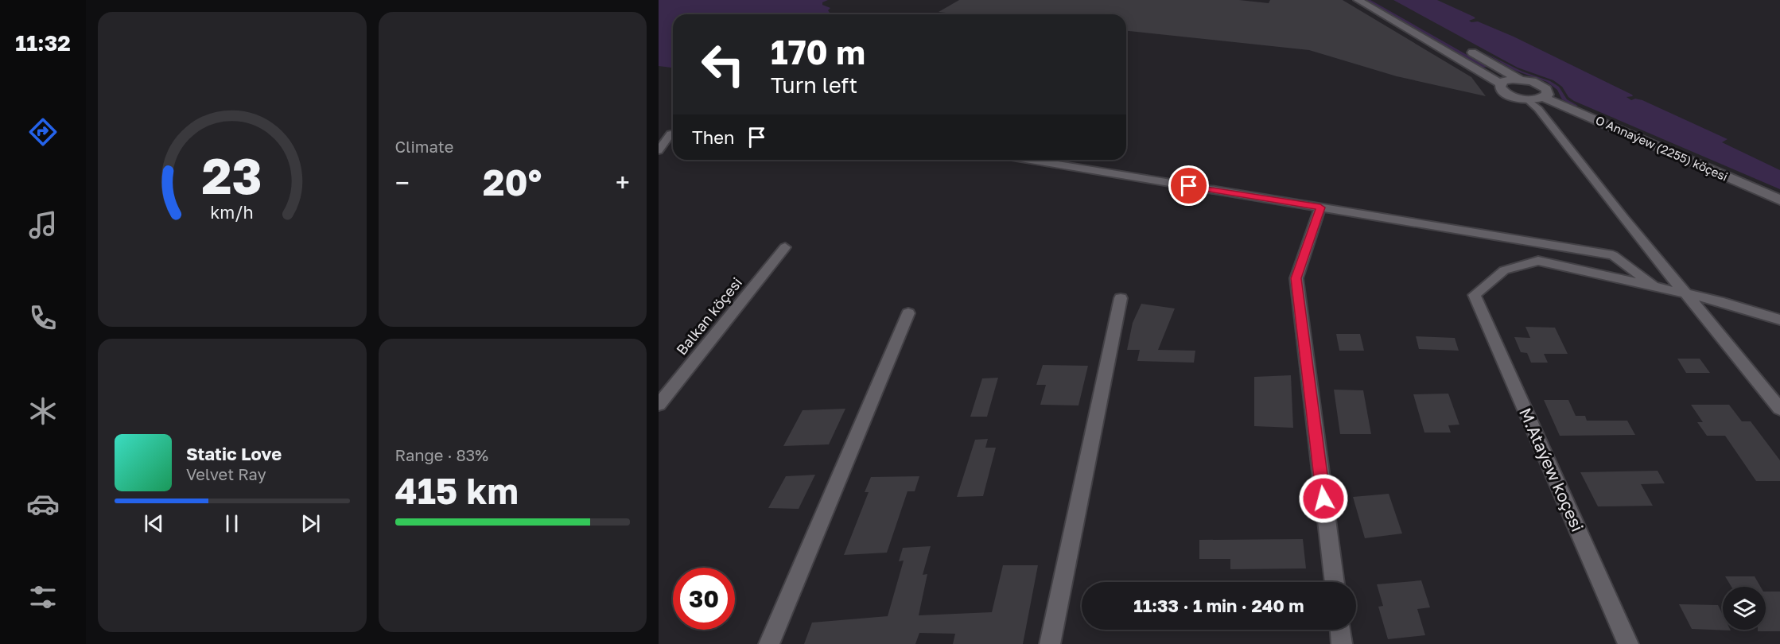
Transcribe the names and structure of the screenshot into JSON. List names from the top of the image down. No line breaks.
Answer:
{"streets":{"main road":["O Annaýew (2255) köçesi"],"street":["Balkan köçesi","M.Ataýew koçesi"]},"page":{"tabs":"11:32","tile":["Climate",["Range · 83%","415 km"]],"turn":["170 m","Turn left"],"then":"Then","heat":["−","20°","+"],"song":["Static Love","Velvet Ray"],"limit":"30","trip":"11:33 · 1 min · 240 m","gauge":["23","km/h"]}}
